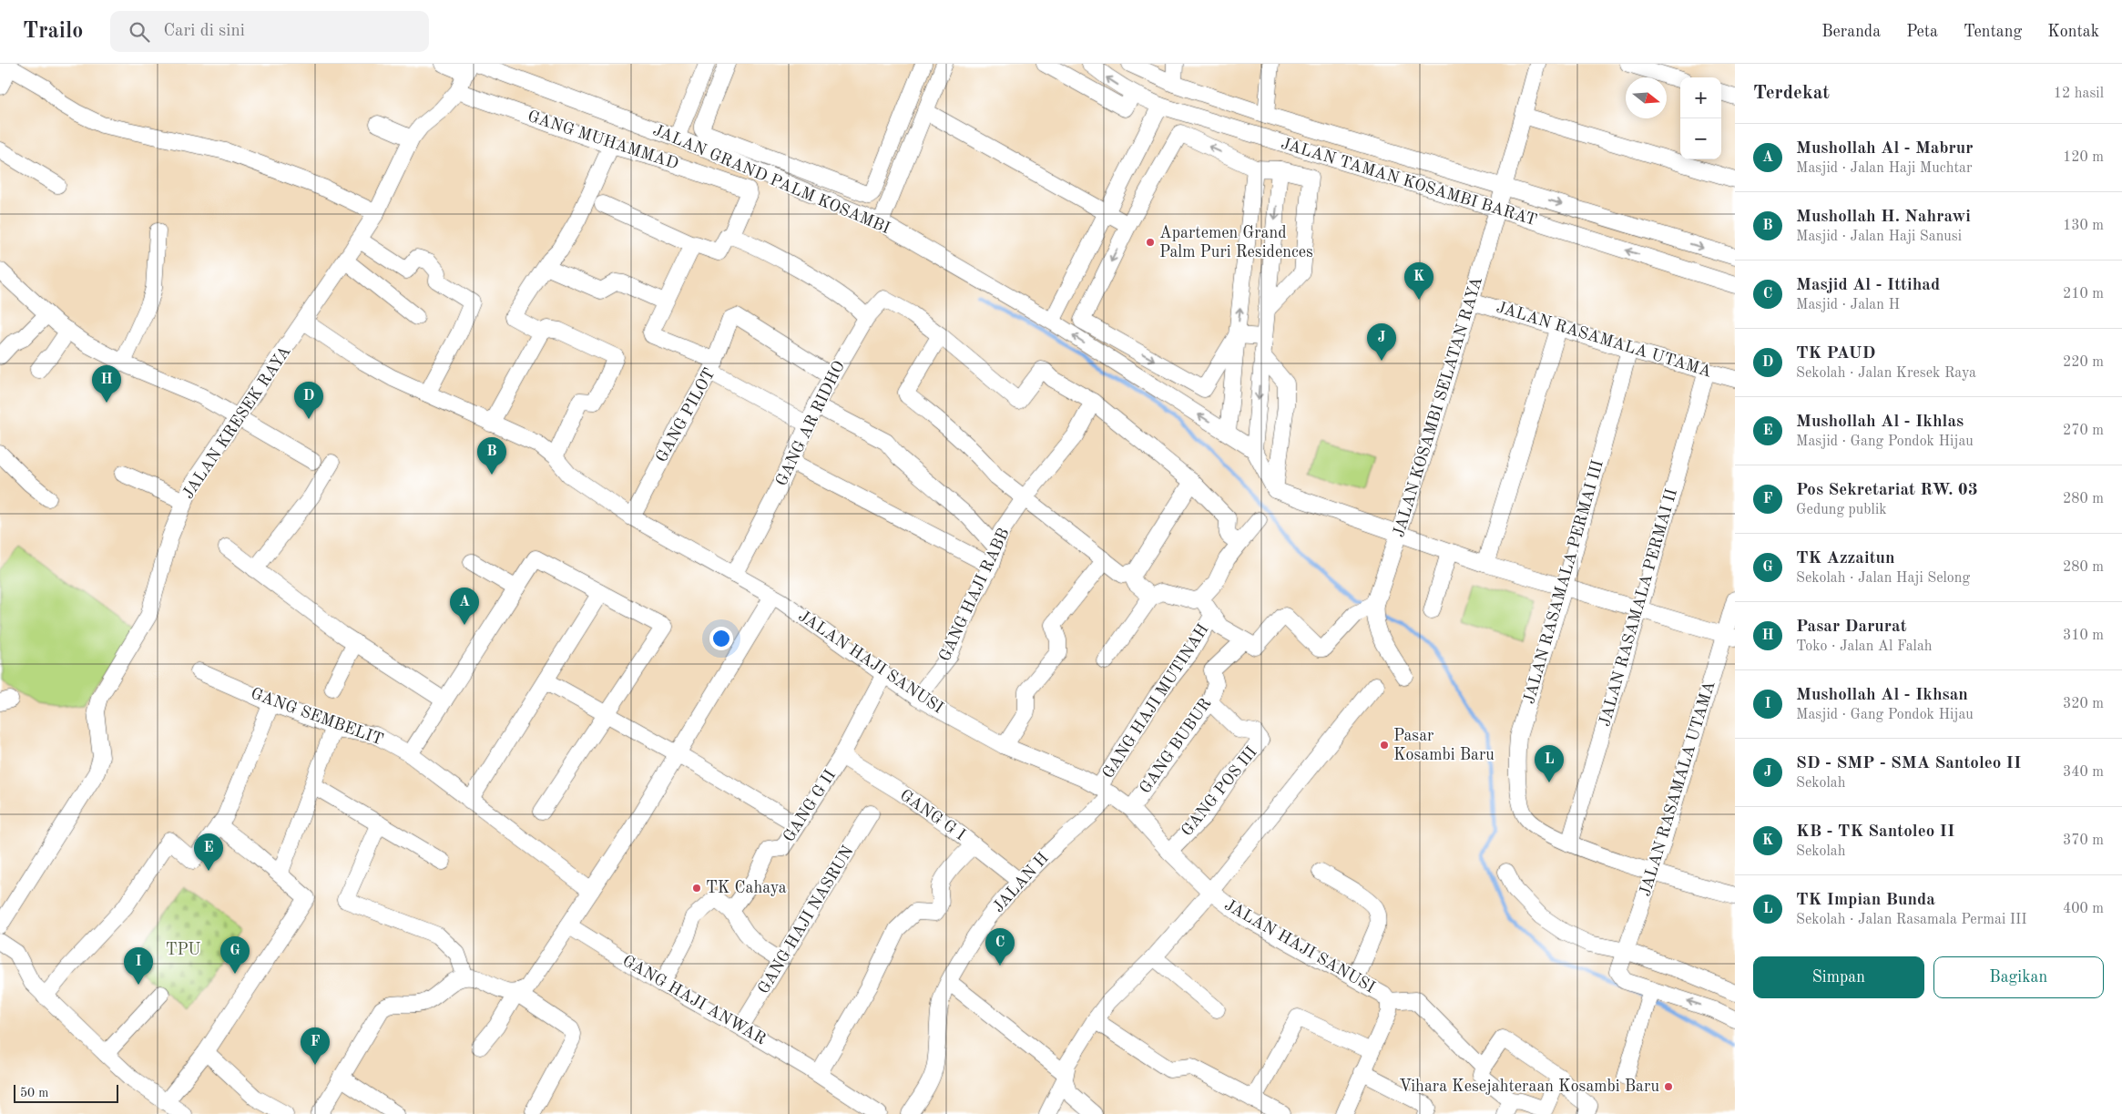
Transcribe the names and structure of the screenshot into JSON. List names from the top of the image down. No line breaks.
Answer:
{"streets":{"street":["GANG MUHAMMAD","JALAN GRAND PALM KOSAMBI","JALAN TAMAN KOSAMBI BARAT","JALAN RASAMALA UTAMA","JALAN KOSAMBI SELATAN RAYA","GANG PILOT","JALAN KRESEK RAYA","GANG AR RIDHO","JALAN RASAMALA PERMAI III","GANG HAJI RABB","JALAN RASAMALA PERMAI II","JALAN HAJI SANUSI","GANG HAJI MUTINAH","GANG SEMBELIT","GANG BUBUR","GANG POS III","GANG G II","GANG G I","JALAN H","GANG HAJI NASRUN","GANG HAJI ANWAR"]},"crossings":[["GANG MUHAMMAD","JALAN KRESEK RAYA"],["JALAN GRAND PALM KOSAMBI","JALAN KRESEK RAYA"],["JALAN TAMAN KOSAMBI BARAT","JALAN KOSAMBI SELATAN RAYA"],["JALAN RASAMALA UTAMA","JALAN KOSAMBI SELATAN RAYA"],["JALAN RASAMALA UTAMA","JALAN RASAMALA PERMAI III"],["JALAN RASAMALA UTAMA","JALAN RASAMALA PERMAI II"],["GANG PILOT","JALAN HAJI SANUSI"],["JALAN KRESEK RAYA","JALAN HAJI SANUSI"],["GANG AR RIDHO","JALAN HAJI SANUSI"],["JALAN RASAMALA PERMAI III","JALAN RASAMALA PERMAI II"],["GANG HAJI RABB","JALAN HAJI SANUSI"],["JALAN HAJI SANUSI","GANG HAJI MUTINAH"],["JALAN HAJI SANUSI","GANG BUBUR"],["JALAN HAJI SANUSI","GANG POS III"],["JALAN HAJI SANUSI","GANG G II"],["JALAN HAJI SANUSI","JALAN H"],["GANG HAJI MUTINAH","JALAN H"],["GANG BUBUR","GANG POS III"],["GANG G II","GANG G I"],["GANG G I","JALAN H"],["GANG HAJI NASRUN","GANG HAJI ANWAR"]],"parks":["TPU"],"places":["Apartemen Grand Palm Puri Residences","Pasar Kosambi Baru","TK Cahaya","Vihara Kesejahteraan Kosambi Baru"],"scale_bar":"50 m","north":"right","page":{"header":"Trailo","search":"Cari di sini","nav":["Beranda","Peta","Tentang","Kontak"],"heading":["Terdekat","12 hasil"],"map_buttons":["+","−"],"list":[{"mark":"A","name":"Mushollah Al - Mabrur","note":"Masjid · Jalan Haji Muchtar","value":"120 m"},{"mark":"B","name":"Mushollah H. Nahrawi","note":"Masjid · Jalan Haji Sanusi","value":"130 m"},{"mark":"C","name":"Masjid Al - Ittihad","note":"Masjid · Jalan H","value":"210 m"},{"mark":"D","name":"TK PAUD","note":"Sekolah · Jalan Kresek Raya","value":"220 m"},{"mark":"E","name":"Mushollah Al - Ikhlas","note":"Masjid · Gang Pondok Hijau","value":"270 m"},{"mark":"F","name":"Pos Sekretariat RW. 03","note":"Gedung publik","value":"280 m"},{"mark":"G","name":"TK Azzaitun","note":"Sekolah · Jalan Haji Selong","value":"280 m"},{"mark":"H","name":"Pasar Darurat","note":"Toko · Jalan Al Falah","value":"310 m"},{"mark":"I","name":"Mushollah Al - Ikhsan","note":"Masjid · Gang Pondok Hijau","value":"320 m"},{"mark":"J","name":"SD - SMP - SMA Santoleo II","note":"Sekolah","value":"340 m"},{"mark":"K","name":"KB - TK Santoleo II","note":"Sekolah","value":"370 m"},{"mark":"L","name":"TK Impian Bunda","note":"Sekolah · Jalan Rasamala Permai III","value":"400 m"}],"pins":["K","J","H","D","B","A","L","E","C","G","I","F"],"buttons":["Simpan","Bagikan"],"scale":"50 m"}}
